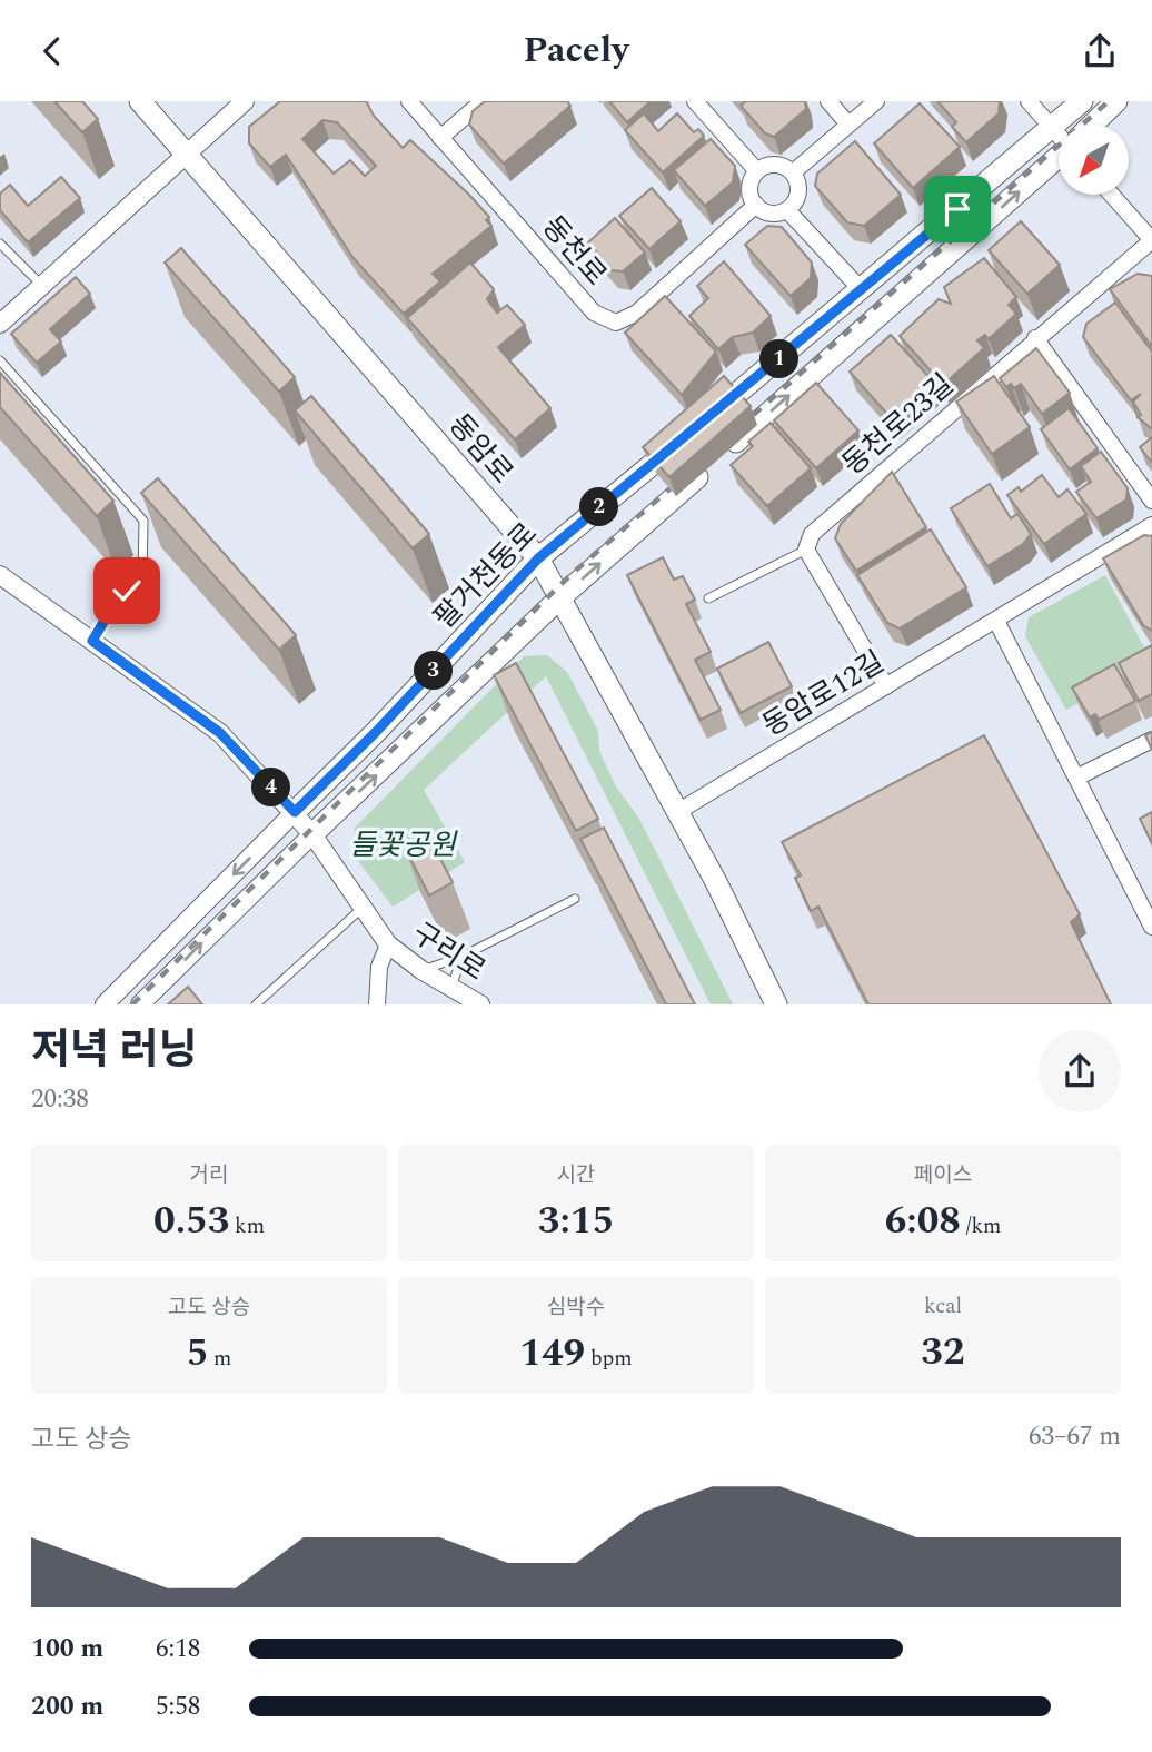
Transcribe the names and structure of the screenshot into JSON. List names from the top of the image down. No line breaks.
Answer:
{"streets":{"main road":["동암로","팔거천동로"],"street":["동천로","동천로23길","동암로12길","구리로"]},"crossings":[["동암로","팔거천동로"],["동암로","동암로12길"],["팔거천동로","구리로"]],"parks":["들꽃공원"],"north":"bottom left","page":{"header":"Pacely","pins":["1","2","3","4"],"heading":["저녁 러닝","20:38"],"stats":[["거리","0.53 km"],["시간","3:15"],["페이스","6:08 /km"],["고도 상승","5 m"],["심박수","149 bpm"],["kcal","32"]],"chart":["고도 상승","63–67 m"],"list":[{"name":"100 m","note":"6:18"},{"name":"200 m","note":"5:58"}]}}
